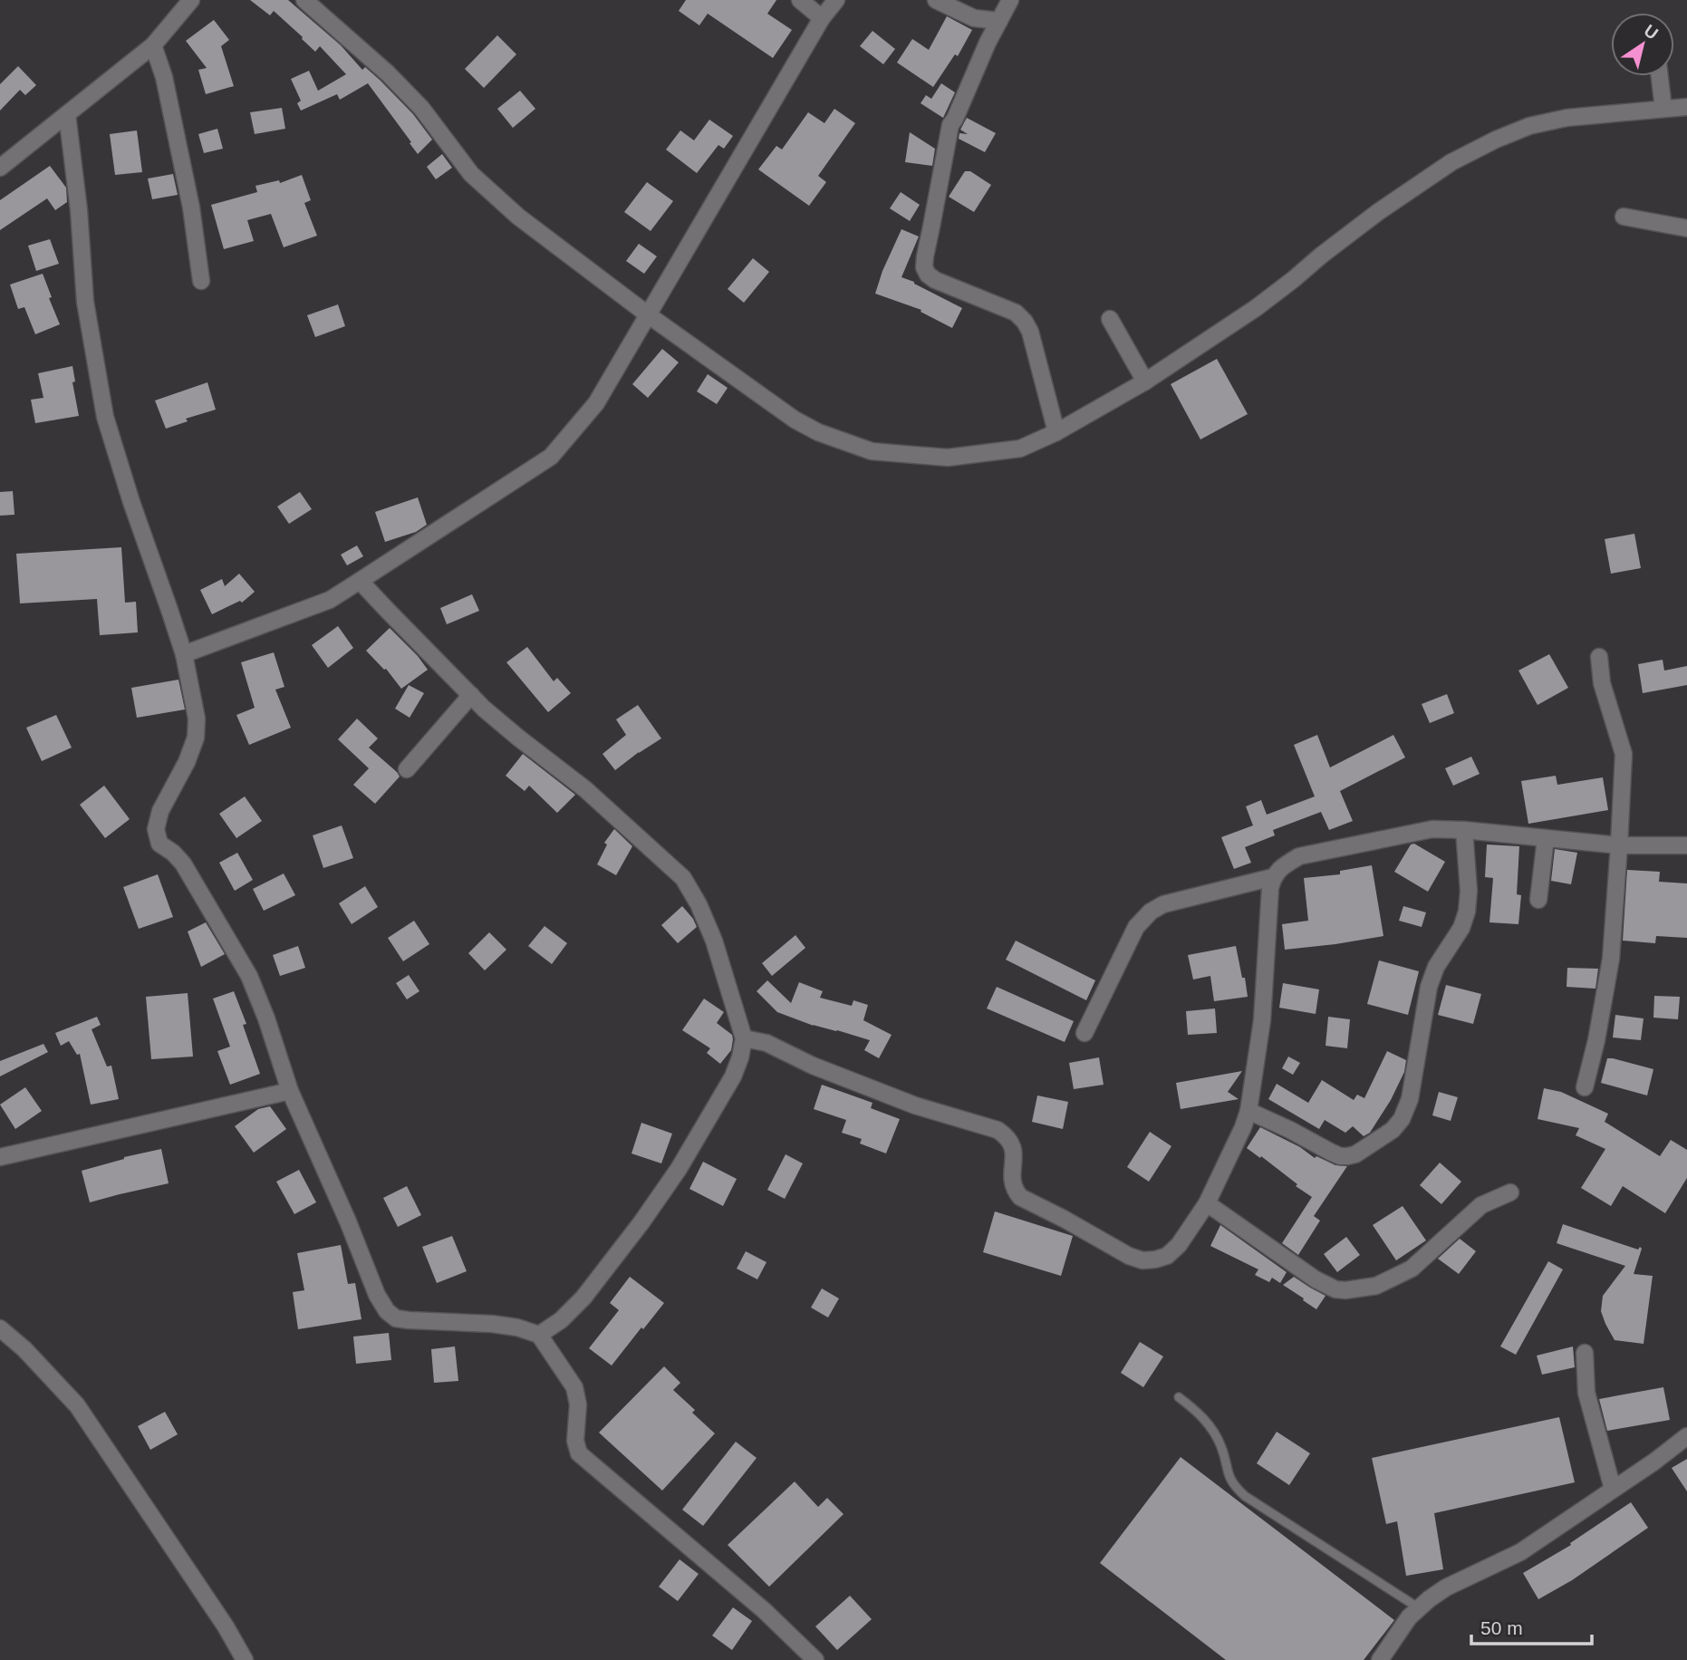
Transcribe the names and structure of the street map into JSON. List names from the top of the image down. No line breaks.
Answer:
{"scale_bar":"50 m","north":"top right"}
